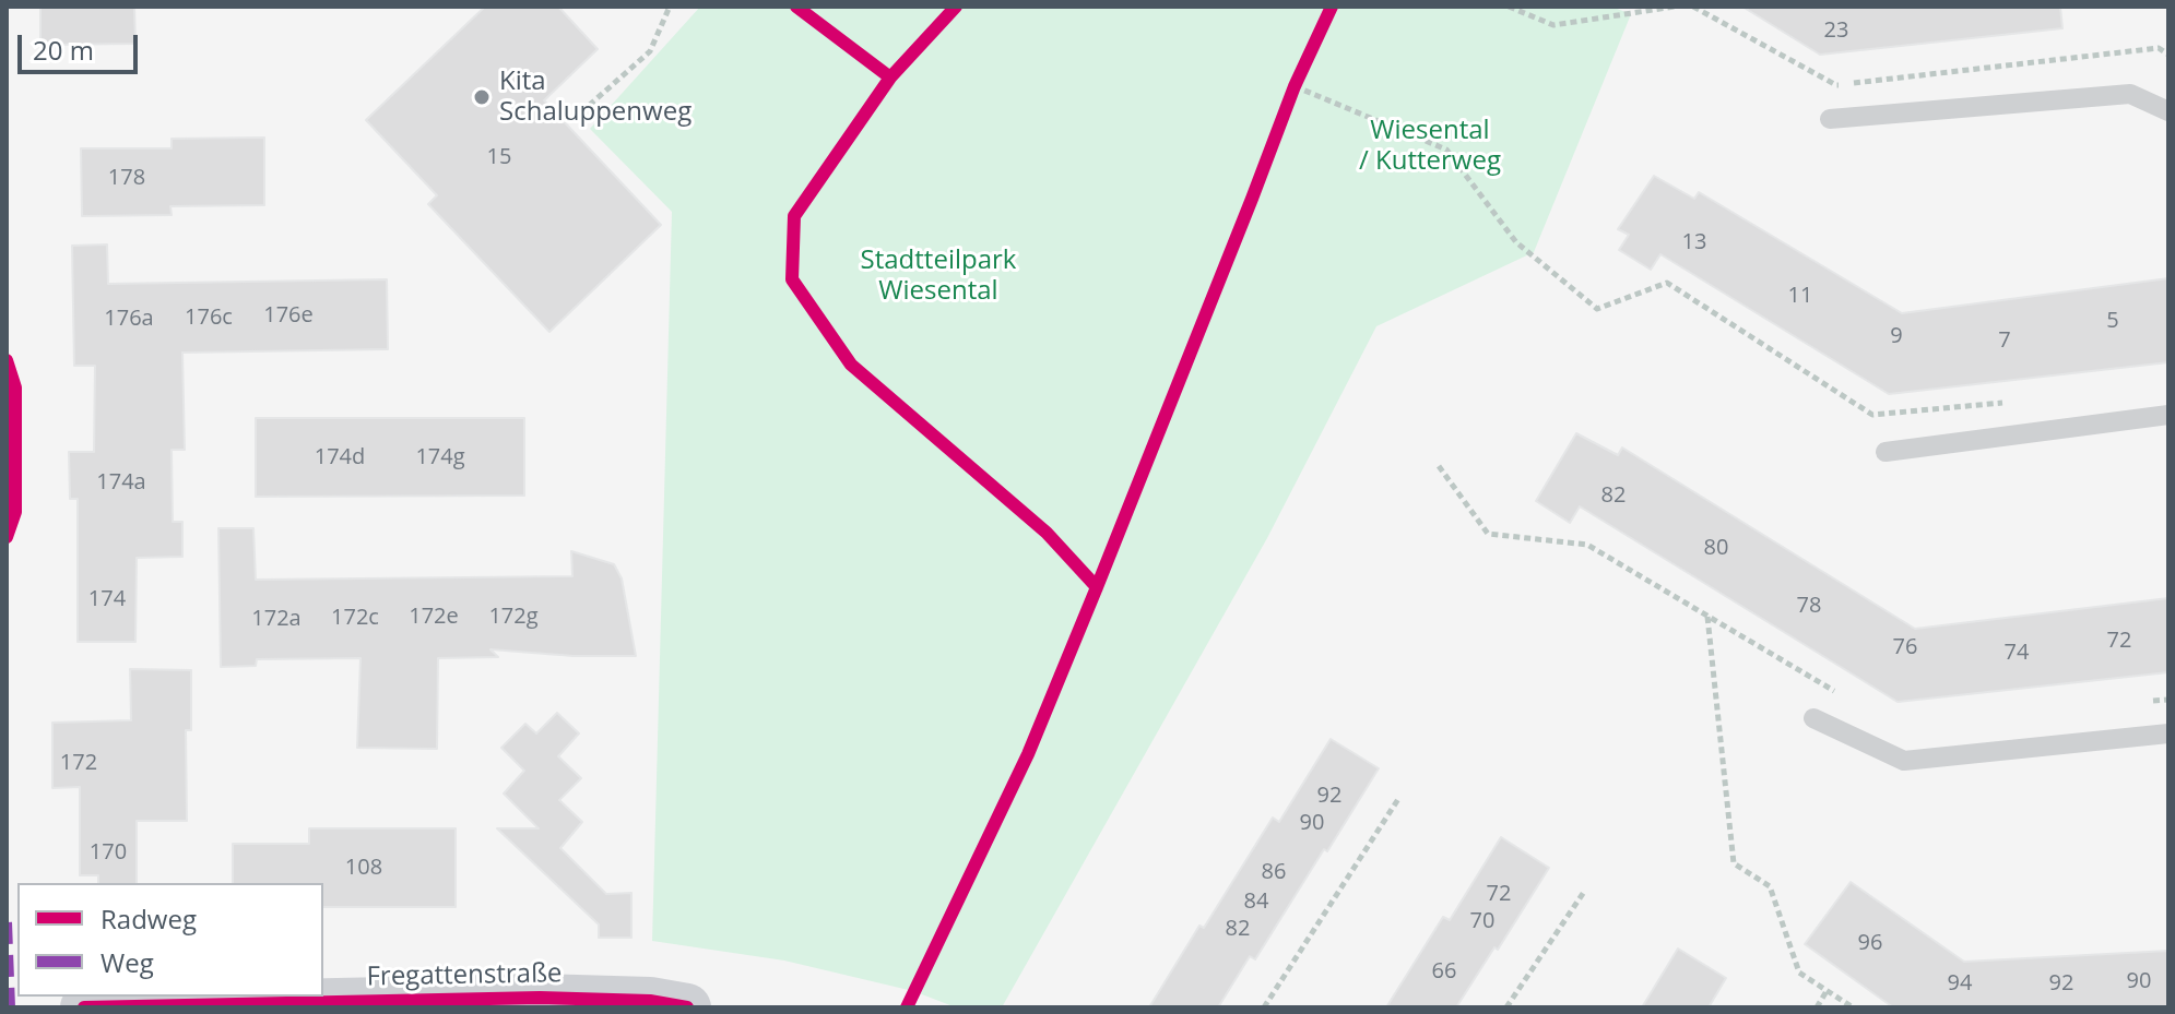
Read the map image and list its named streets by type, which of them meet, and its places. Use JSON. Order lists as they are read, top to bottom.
{
  "streets": {
    "street": ["Fregattenstraße"]
  },
  "parks": ["Wiesental / Kutterweg", "Stadtteilpark Wiesental"],
  "places": ["Kita Schaluppenweg"],
  "house_numbers": [
    "23",
    "15",
    "178",
    "13",
    "11",
    "176e",
    "176c",
    "176a",
    "5",
    "9",
    "7",
    "174d",
    "174g",
    "174a",
    "82",
    "80",
    "174",
    "78",
    "172e",
    "172g",
    "172c",
    "172a",
    "72",
    "76",
    "74",
    "172",
    "92",
    "90",
    "170",
    "108",
    "86",
    "72",
    "84",
    "70",
    "82",
    "96",
    "66",
    "90",
    "94",
    "92"
  ],
  "legend": ["Radweg", "Weg"],
  "scale_bar": "20 m"
}
